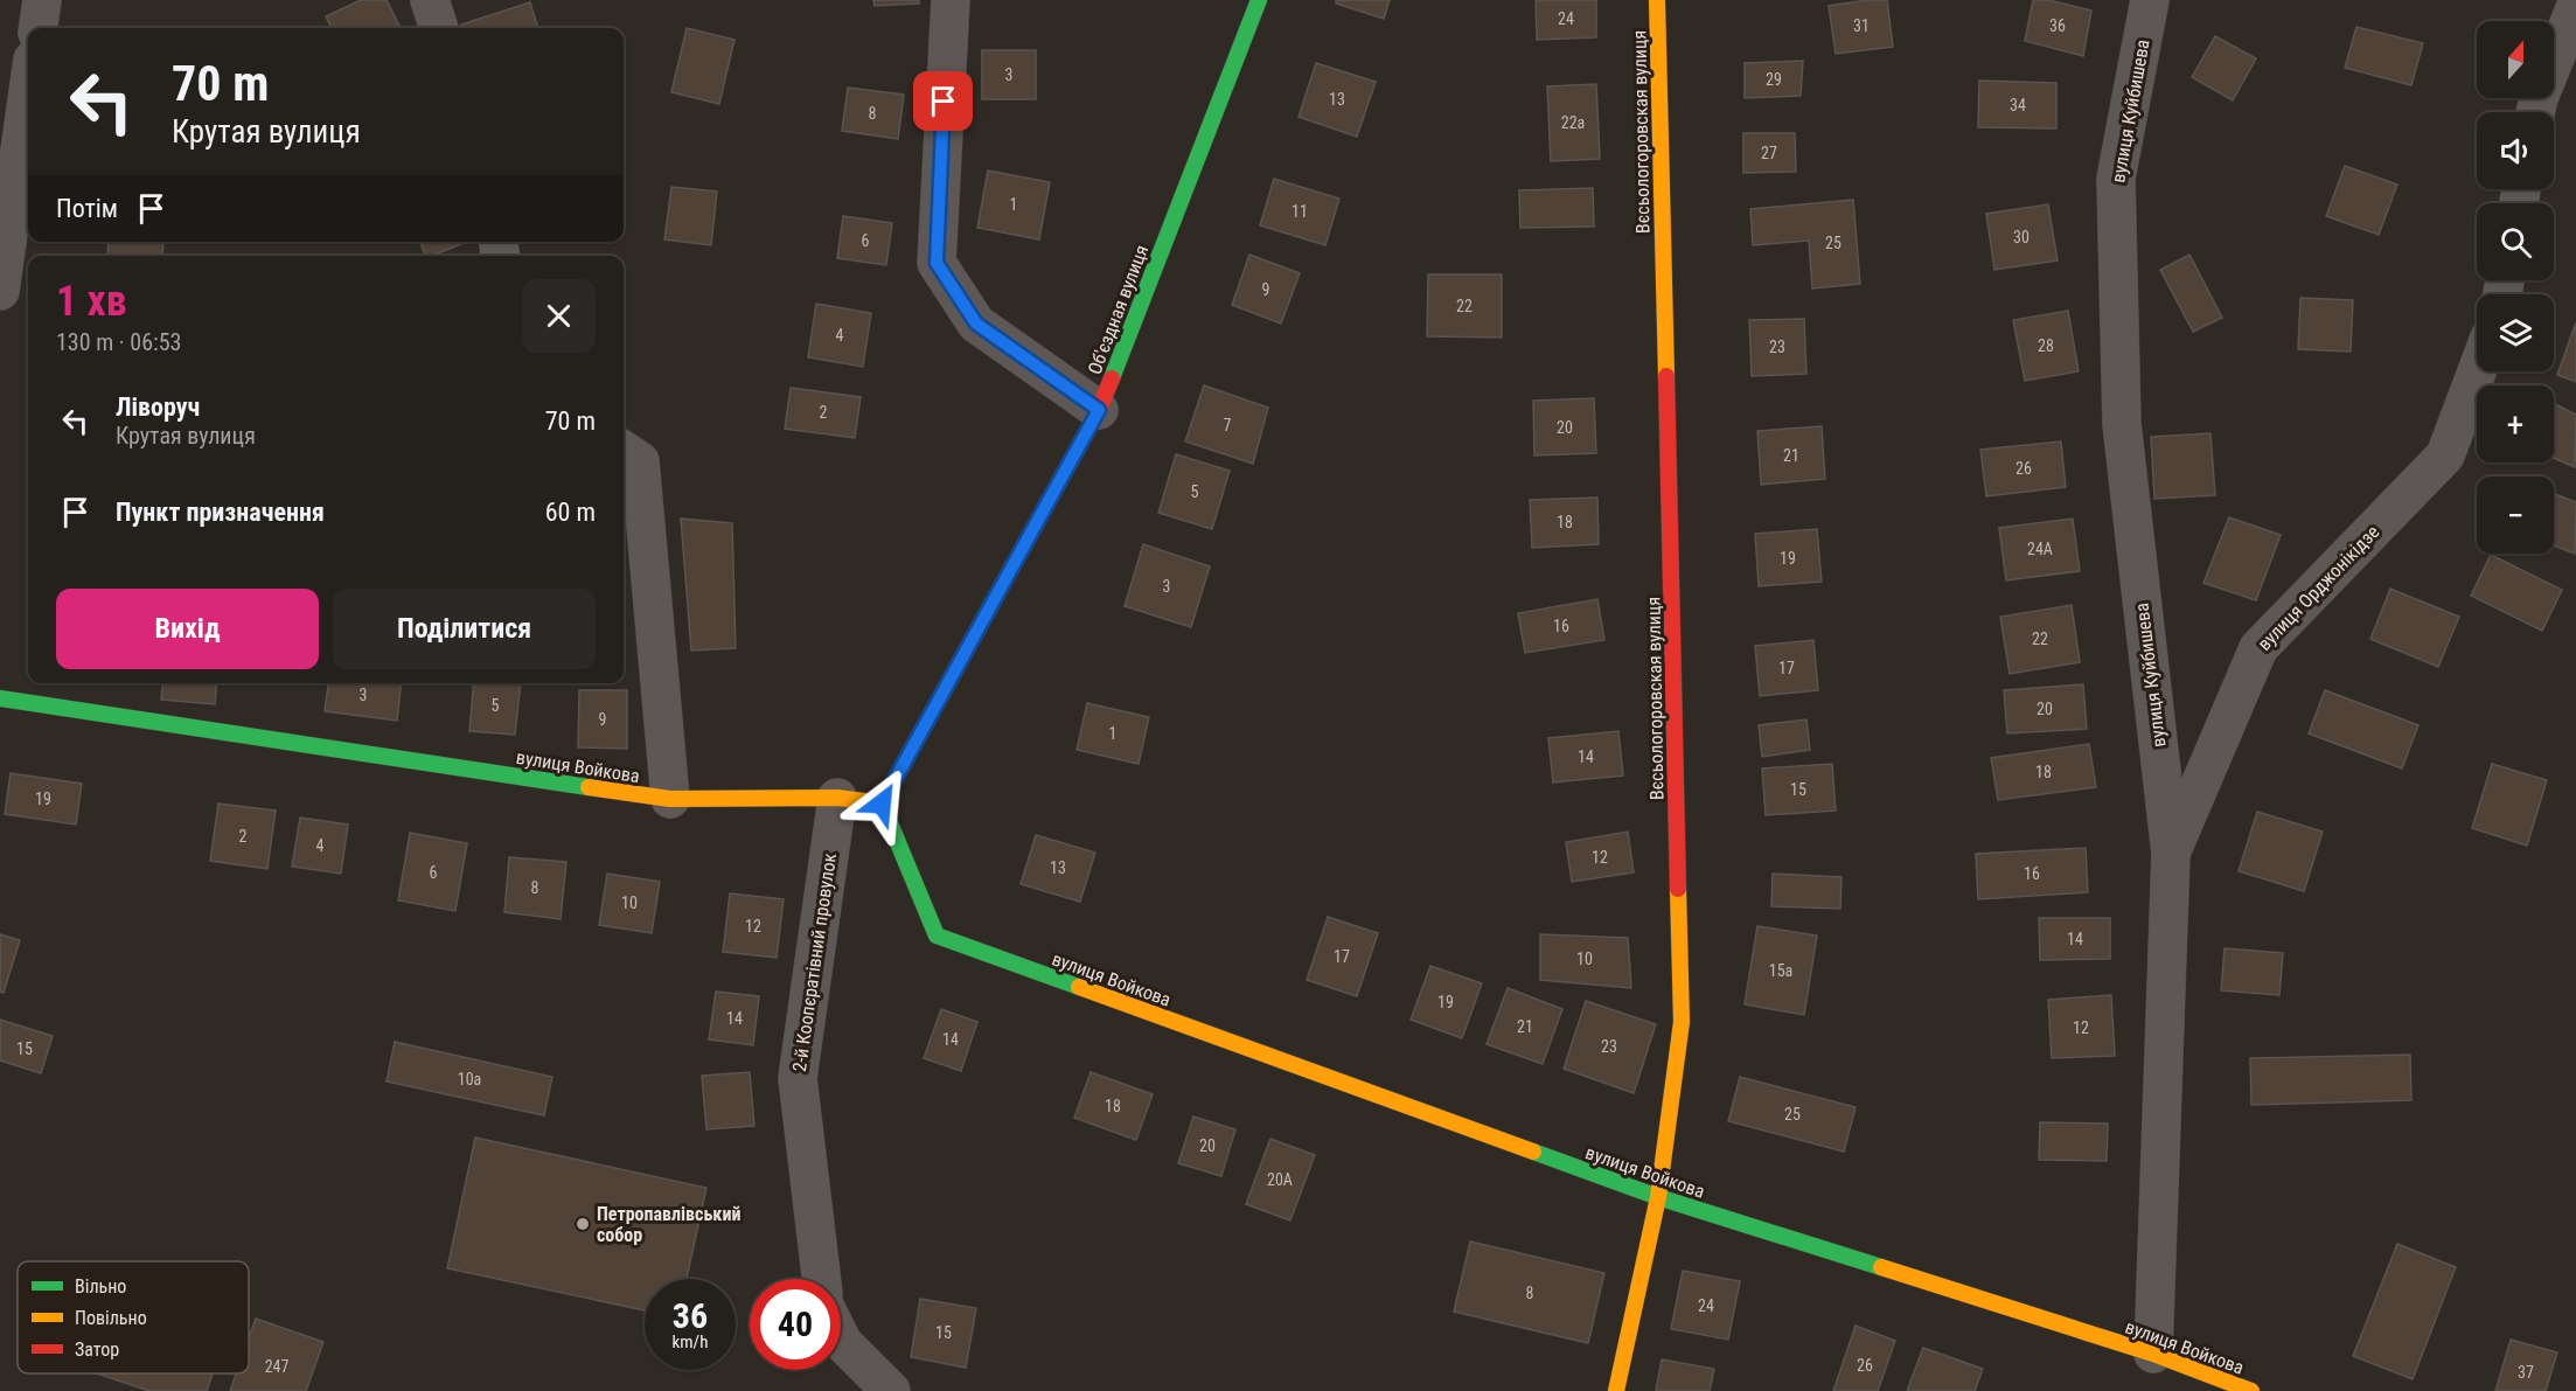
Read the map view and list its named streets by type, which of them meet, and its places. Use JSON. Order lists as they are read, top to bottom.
{
  "streets": {
    "street": [
      "вулиця Куйбишева",
      "Вєсьологоровская вулиця",
      "Об'єздная вулиця",
      "вулиця Орджонікідзе",
      "вулиця Войкова",
      "2-й Коопєратівний провулок"
    ]
  },
  "crossings": [
    ["вулиця Куйбишева", "вулиця Орджонікідзе"],
    ["вулиця Куйбишева", "вулиця Войкова"],
    ["Вєсьологоровская вулиця", "вулиця Войкова"],
    ["Об'єздная вулиця", "вулиця Войкова"],
    ["вулиця Войкова", "2-й Коопєратівний провулок"]
  ],
  "places": ["Петропавлівський собор"],
  "house_numbers": [
    "24",
    "31",
    "36",
    "3",
    "29",
    "13",
    "34",
    "8",
    "22а",
    "27",
    "1",
    "11",
    "30",
    "6",
    "25",
    "9",
    "22",
    "4",
    "28",
    "23",
    "2",
    "7",
    "20",
    "21",
    "26",
    "5",
    "18",
    "24А",
    "19",
    "3",
    "16",
    "22",
    "17",
    "3",
    "5",
    "20",
    "9",
    "1",
    "14",
    "18",
    "15",
    "19",
    "2",
    "4",
    "12",
    "13",
    "6",
    "16",
    "8",
    "10",
    "12",
    "14",
    "17",
    "10",
    "15а",
    "19",
    "14",
    "21",
    "12",
    "14",
    "23",
    "15",
    "10а",
    "18",
    "25",
    "20",
    "20А",
    "8",
    "24",
    "15",
    "26",
    "247",
    "37"
  ],
  "legend": ["Вільно", "Повільно", "Затор"],
  "north": "top",
  "page": {
    "map_buttons": ["+", "−"],
    "turn": ["70 m", "Крутая вулиця"],
    "then": "Потім",
    "heading": ["1 хв", "130 m · 06:53"],
    "list": [
      {
        "name": "Ліворуч",
        "note": "Крутая вулиця",
        "value": "70 m"
      },
      {
        "name": "Пункт призначення",
        "value": "60 m"
      }
    ],
    "buttons": ["Вихід", "Поділитися"],
    "speed": "36 km/h",
    "limit": "40"
  }
}
